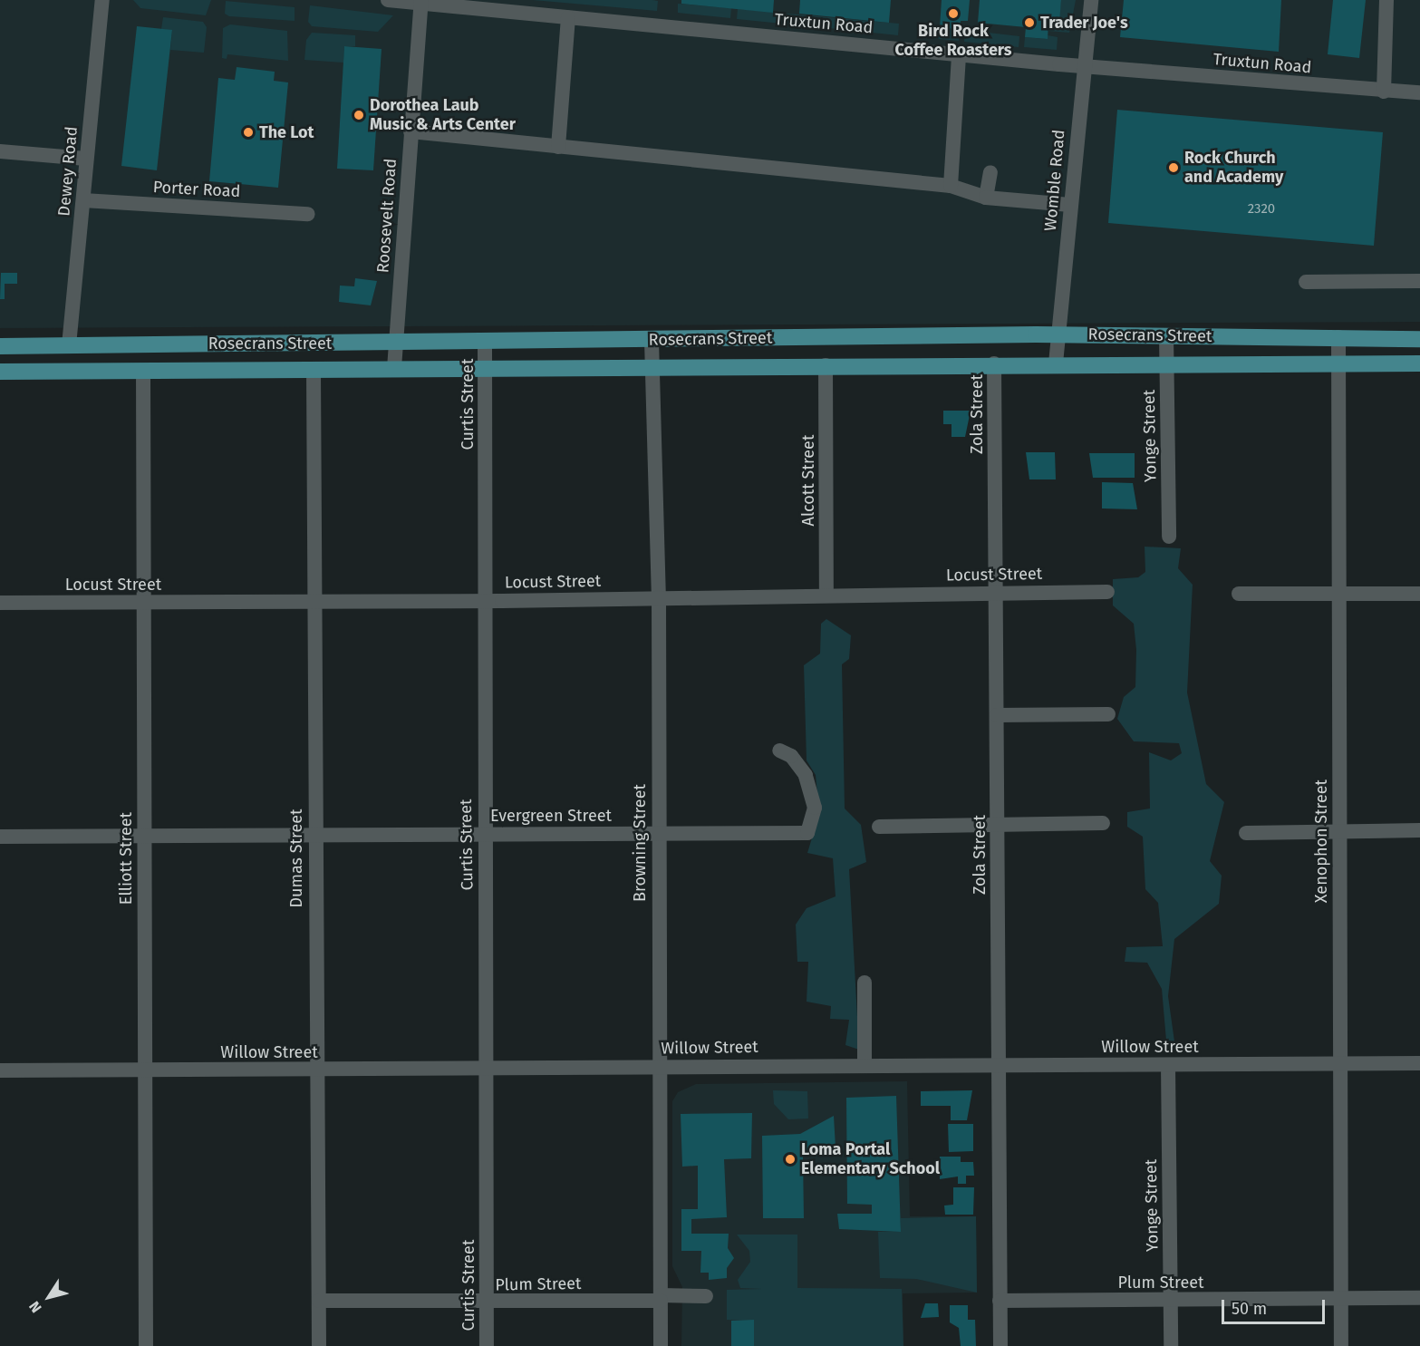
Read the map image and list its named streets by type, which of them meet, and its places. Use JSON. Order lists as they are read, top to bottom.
{
  "streets": {
    "main road": ["Rosecrans Street"],
    "street": [
      "Truxtun Road",
      "Dewey Road",
      "Womble Road",
      "Porter Road",
      "Roosevelt Road",
      "Curtis Street",
      "Zola Street",
      "Yonge Street",
      "Alcott Street",
      "Locust Street",
      "Evergreen Street",
      "Xenophon Street",
      "Browning Street",
      "Elliott Street",
      "Dumas Street",
      "Willow Street",
      "Plum Street"
    ]
  },
  "crossings": [
    ["Truxtun Road", "Womble Road"],
    ["Truxtun Road", "Roosevelt Road"],
    ["Dewey Road", "Porter Road"],
    ["Dewey Road", "Rosecrans Street"],
    ["Womble Road", "Rosecrans Street"],
    ["Roosevelt Road", "Rosecrans Street"],
    ["Rosecrans Street", "Curtis Street"],
    ["Rosecrans Street", "Zola Street"],
    ["Rosecrans Street", "Yonge Street"],
    ["Rosecrans Street", "Alcott Street"],
    ["Rosecrans Street", "Xenophon Street"],
    ["Rosecrans Street", "Browning Street"],
    ["Rosecrans Street", "Elliott Street"],
    ["Rosecrans Street", "Dumas Street"],
    ["Curtis Street", "Locust Street"],
    ["Curtis Street", "Evergreen Street"],
    ["Curtis Street", "Willow Street"],
    ["Curtis Street", "Plum Street"],
    ["Zola Street", "Locust Street"],
    ["Zola Street", "Willow Street"],
    ["Zola Street", "Plum Street"],
    ["Yonge Street", "Willow Street"],
    ["Yonge Street", "Plum Street"],
    ["Alcott Street", "Locust Street"],
    ["Locust Street", "Browning Street"],
    ["Locust Street", "Elliott Street"],
    ["Locust Street", "Dumas Street"],
    ["Evergreen Street", "Browning Street"],
    ["Evergreen Street", "Elliott Street"],
    ["Evergreen Street", "Dumas Street"],
    ["Xenophon Street", "Willow Street"],
    ["Xenophon Street", "Plum Street"],
    ["Browning Street", "Willow Street"],
    ["Browning Street", "Plum Street"],
    ["Elliott Street", "Willow Street"],
    ["Dumas Street", "Willow Street"],
    ["Dumas Street", "Plum Street"]
  ],
  "places": [
    "Bird Rock Coffee Roasters",
    "Trader Joe's",
    "Dorothea Laub Music & Arts Center",
    "The Lot",
    "Rock Church and Academy",
    "Loma Portal Elementary School"
  ],
  "house_numbers": ["2320"],
  "scale_bar": "50 m",
  "north": "bottom left"
}
